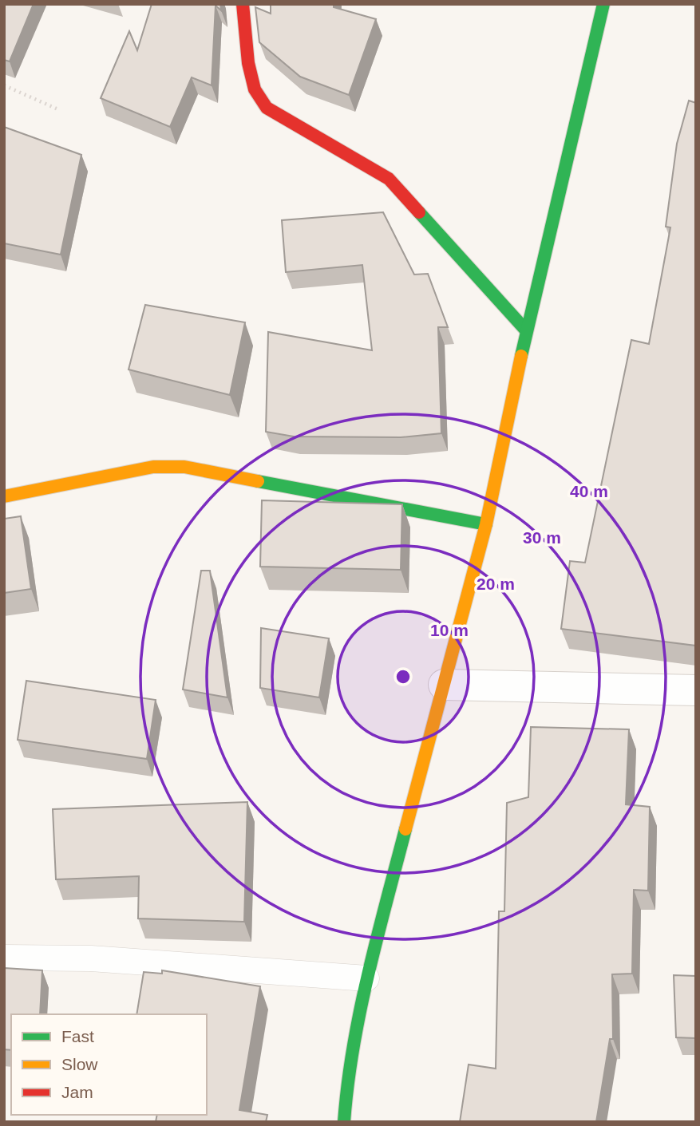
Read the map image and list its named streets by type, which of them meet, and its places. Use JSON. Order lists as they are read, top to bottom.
{
  "legend": ["Fast", "Slow", "Jam"],
  "rings": [
    "40 m",
    "30 m",
    "20 m",
    "10 m"
  ]
}
